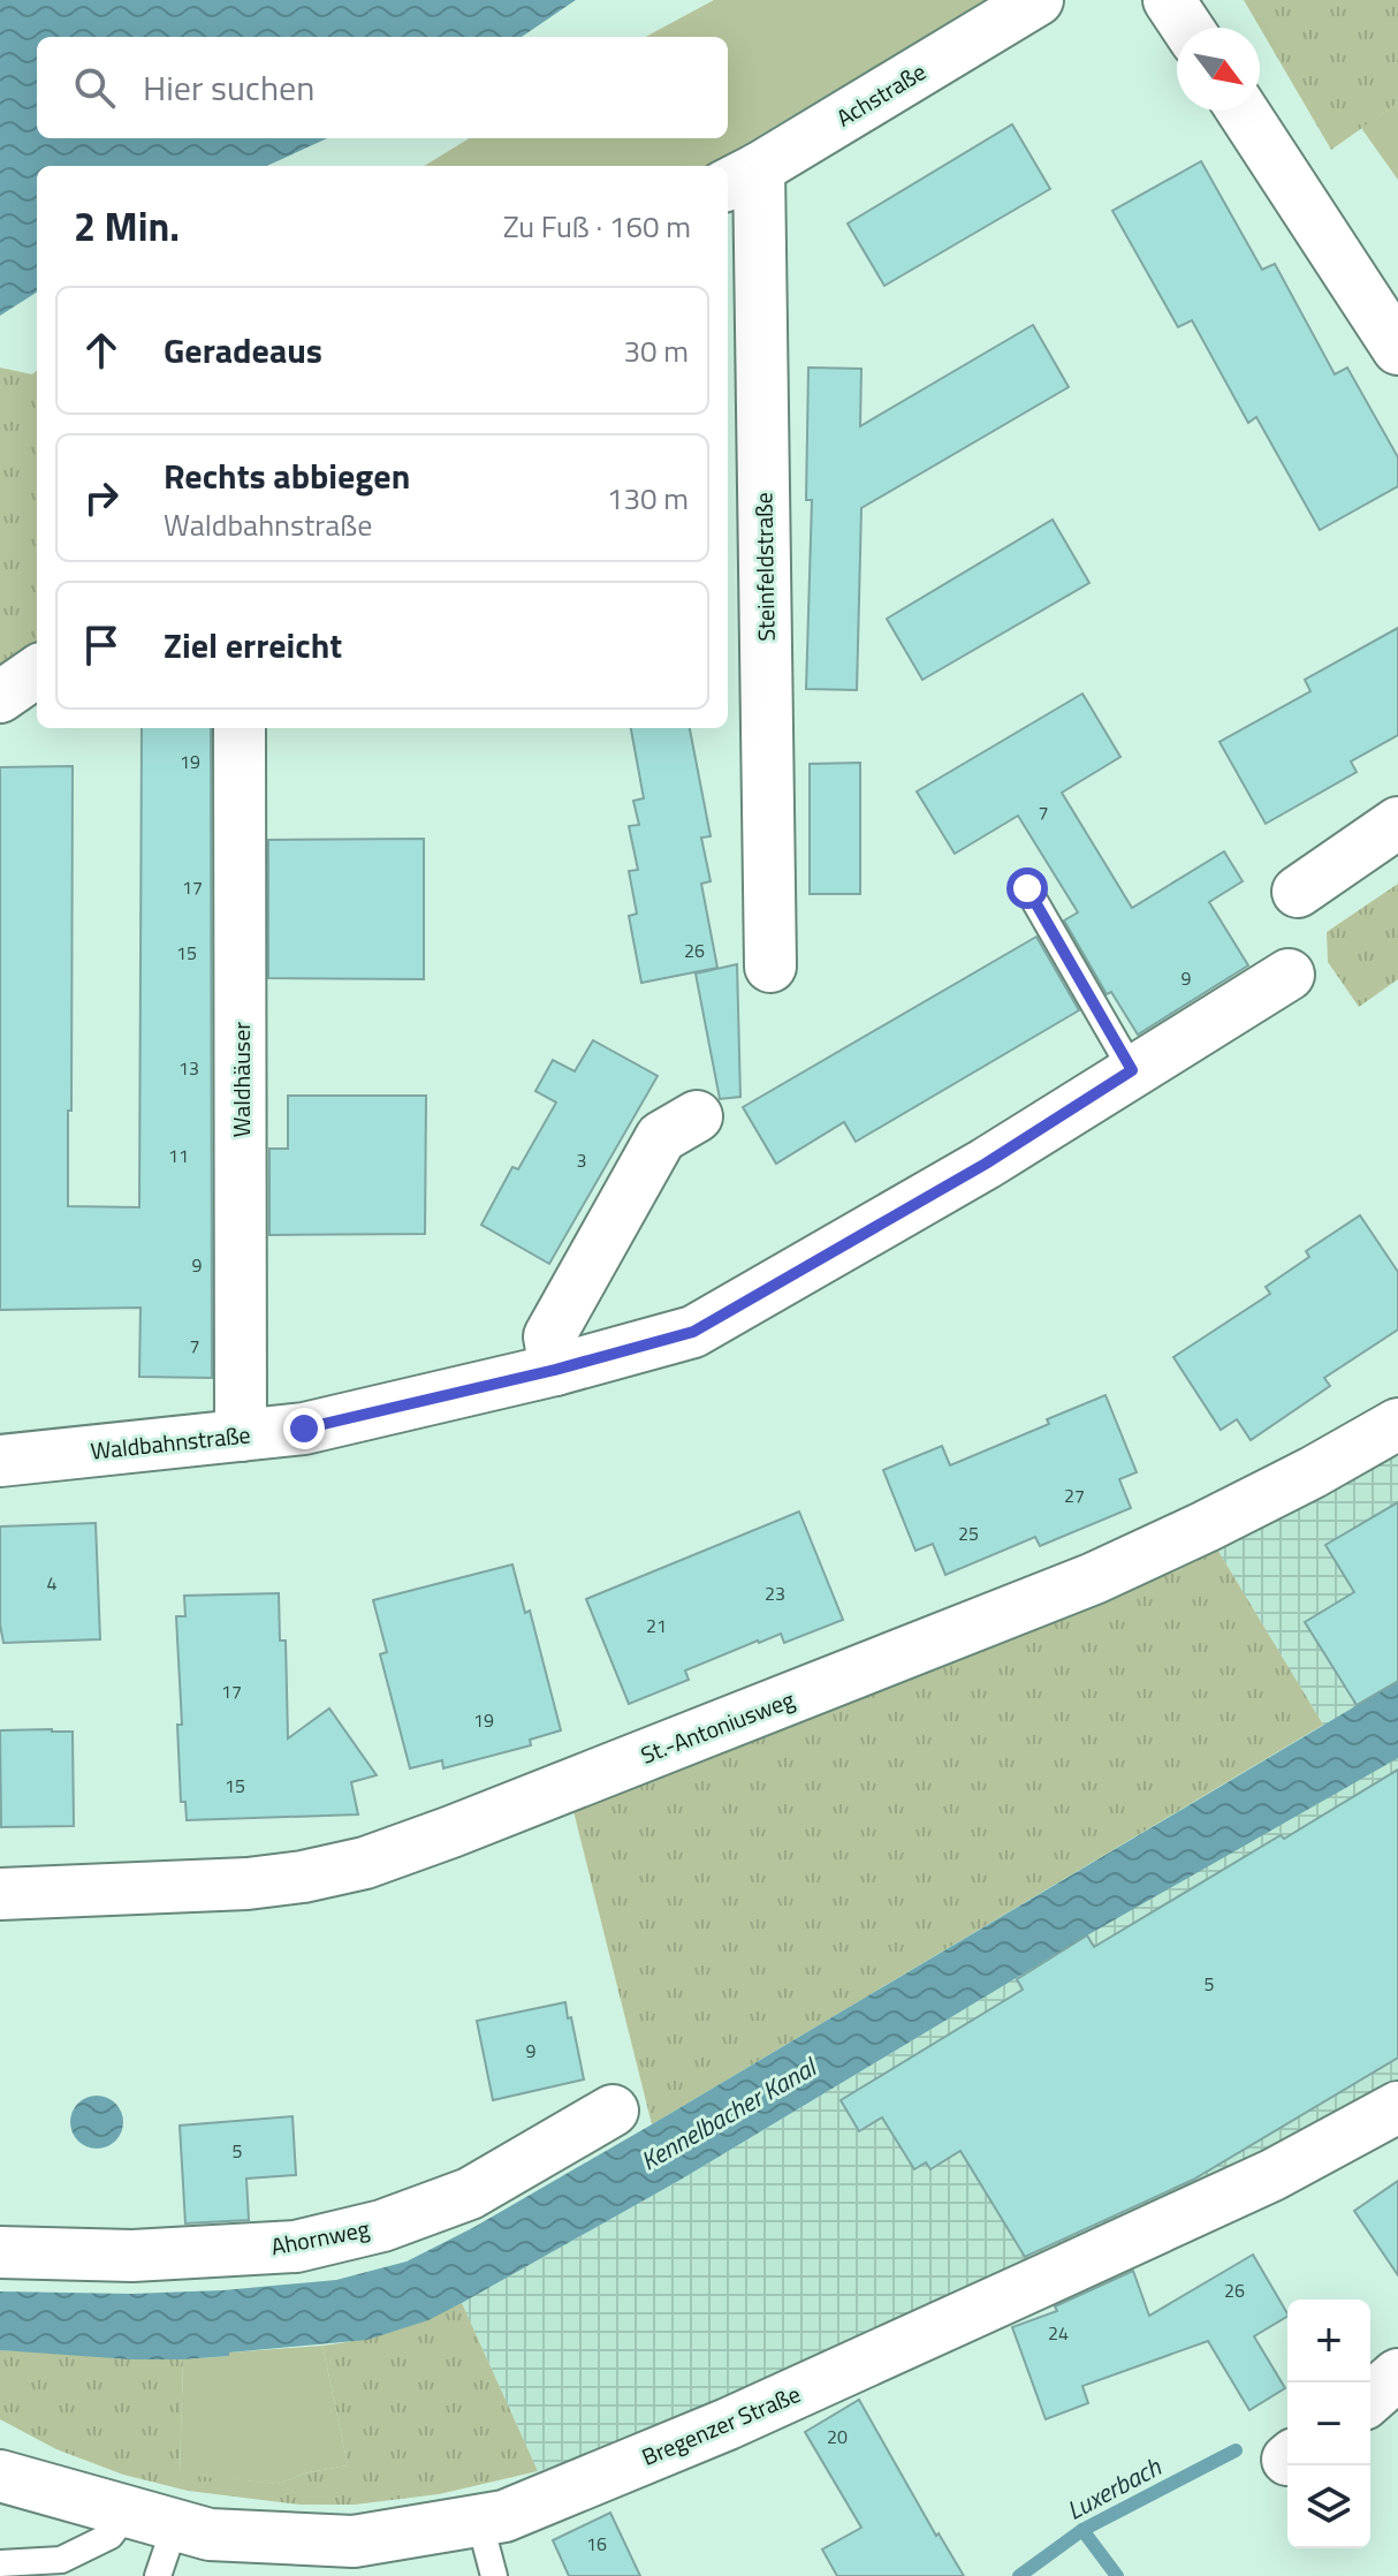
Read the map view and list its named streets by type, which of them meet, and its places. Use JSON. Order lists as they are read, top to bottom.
{
  "streets": {
    "street": [
      "Achstraße",
      "Steinfeldstraße",
      "Waldhäuser",
      "Waldbahnstraße",
      "St.-Antoniusweg",
      "Ahornweg",
      "Bregenzer Straße"
    ]
  },
  "crossings": [
    ["Achstraße", "Steinfeldstraße"],
    ["Waldhäuser", "Waldbahnstraße"]
  ],
  "water": ["Kennelbacher Kanal", "Luxerbach"],
  "house_numbers": [
    "19",
    "7",
    "17",
    "26",
    "15",
    "9",
    "13",
    "11",
    "3",
    "9",
    "7",
    "27",
    "25",
    "4",
    "23",
    "21",
    "17",
    "19",
    "15",
    "5",
    "9",
    "5",
    "26",
    "24",
    "20",
    "16"
  ],
  "north": "bottom right",
  "page": {
    "search": "Hier suchen",
    "heading": ["2 Min.", "Zu Fuß · 160 m"],
    "list": [
      ["Geradeaus", "30 m"],
      ["Rechts abbiegen", "Waldbahnstraße", "130 m"],
      "Ziel erreicht"
    ],
    "map_buttons": ["+", "−"]
  }
}
